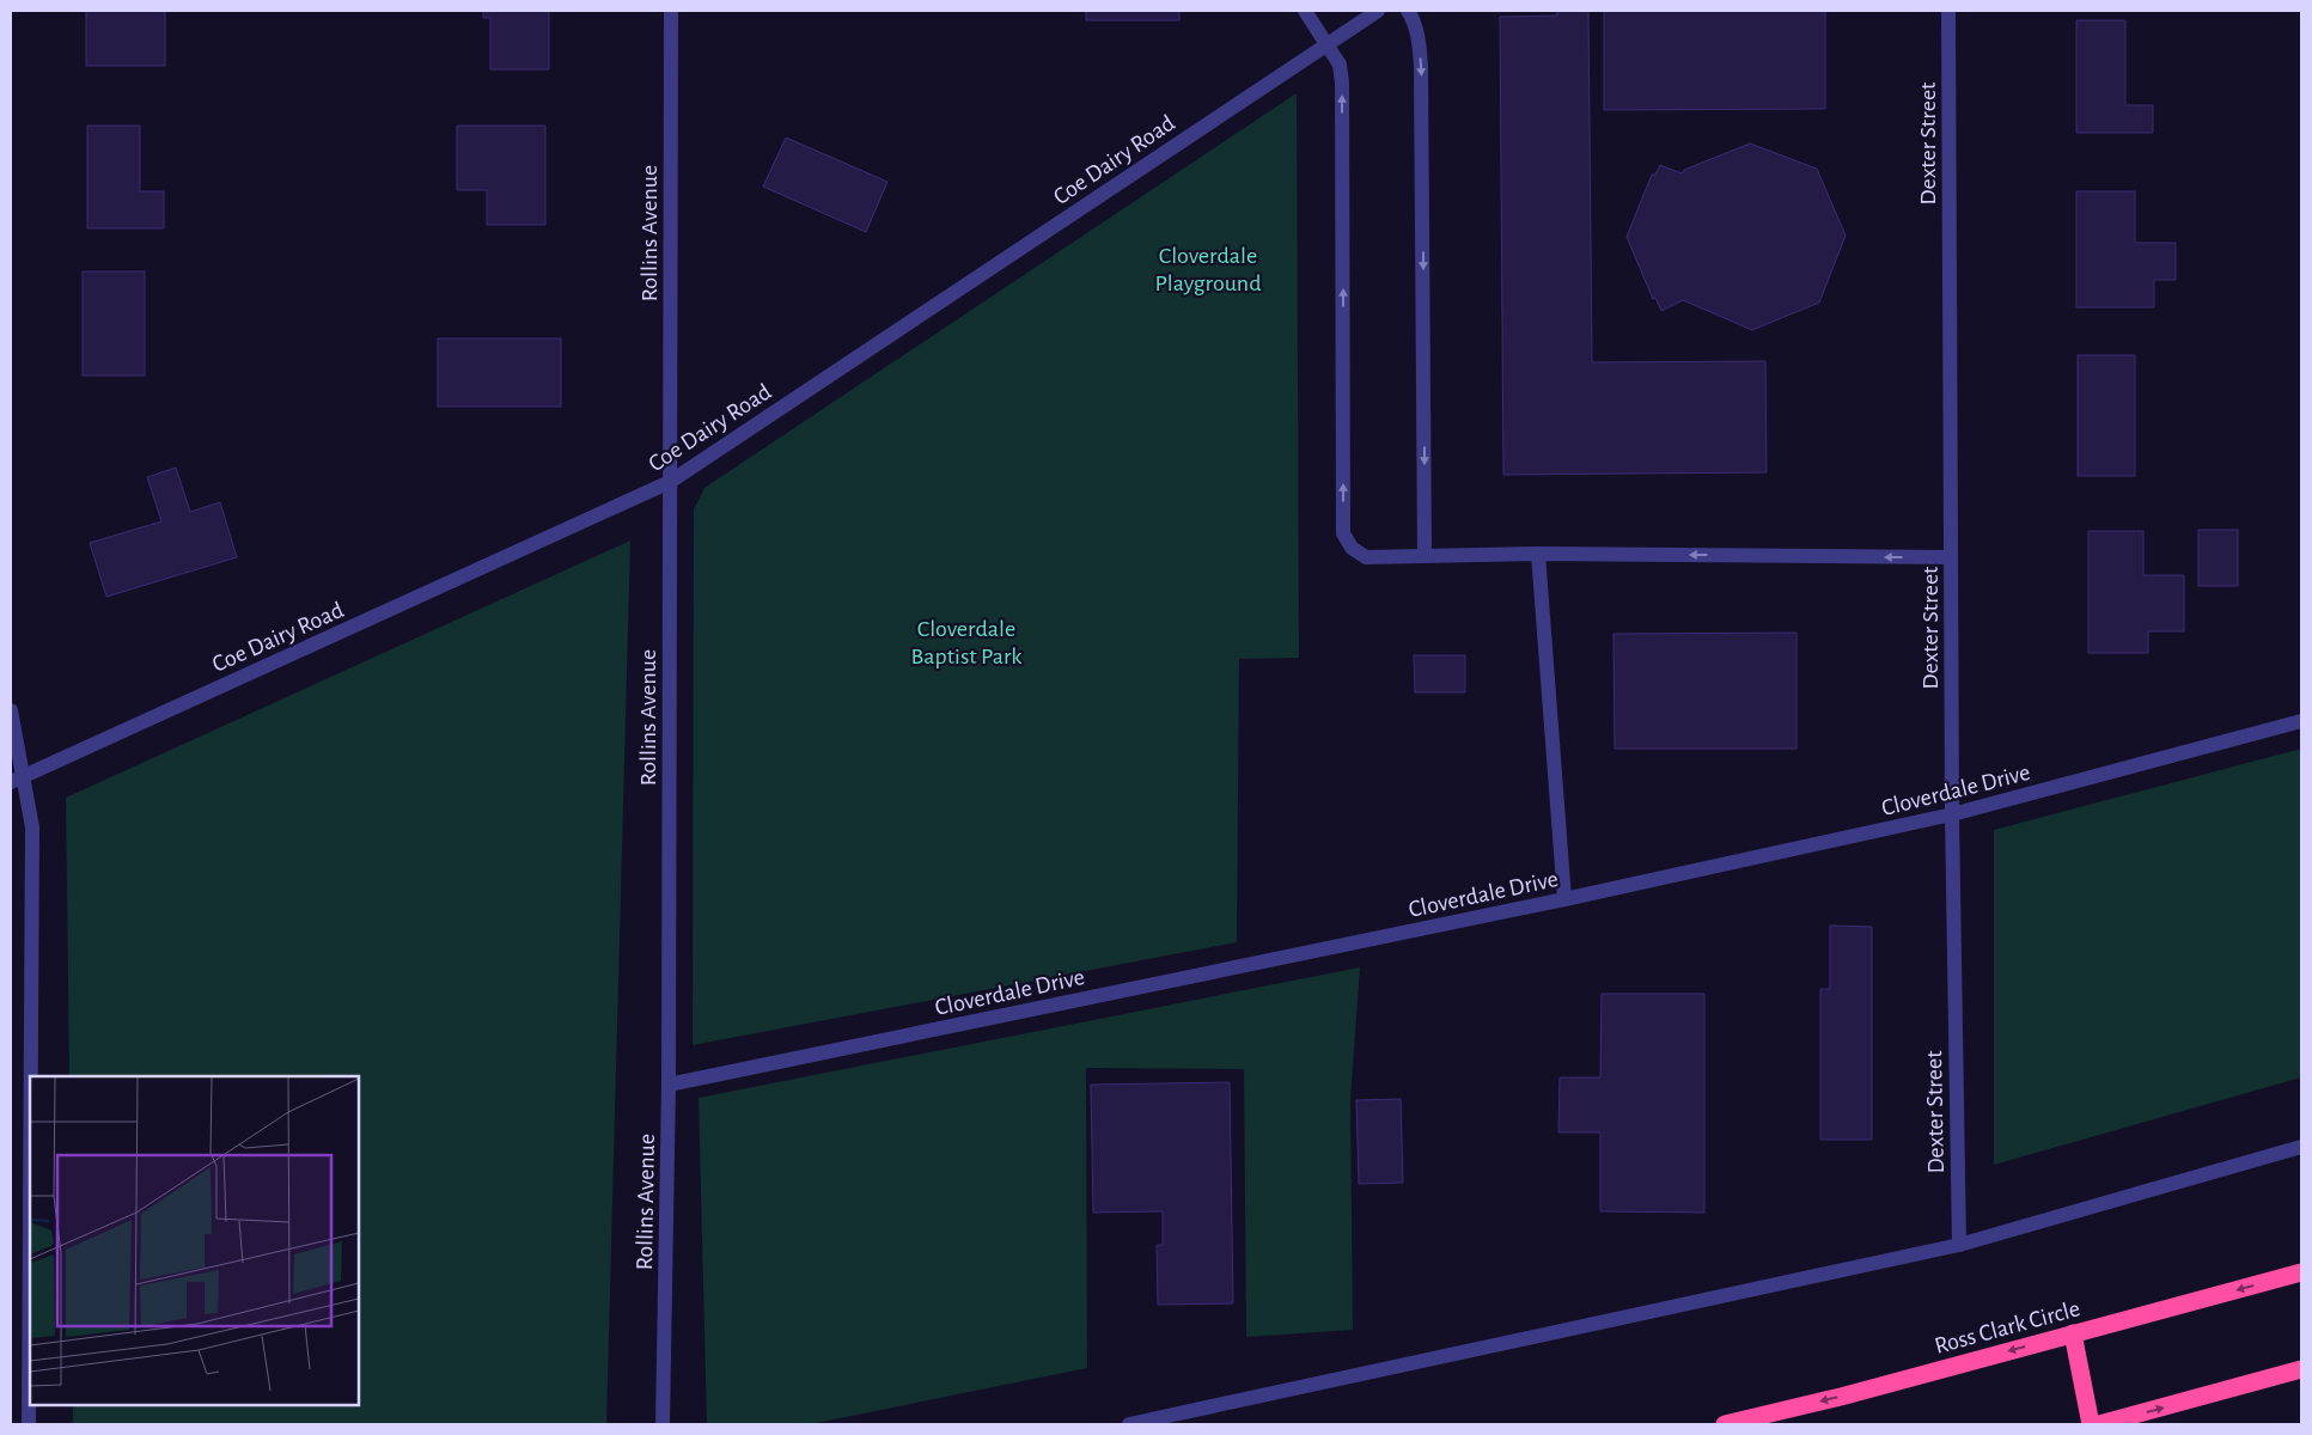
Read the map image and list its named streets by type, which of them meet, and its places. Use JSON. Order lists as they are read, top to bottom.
{
  "streets": {
    "highway": ["Ross Clark Circle"],
    "street": [
      "Dexter Street",
      "Coe Dairy Road",
      "Rollins Avenue",
      "Cloverdale Drive"
    ]
  },
  "crossings": [
    ["Dexter Street", "Cloverdale Drive"],
    ["Coe Dairy Road", "Rollins Avenue"],
    ["Rollins Avenue", "Cloverdale Drive"]
  ],
  "parks": ["Cloverdale Playground", "Cloverdale Baptist Park"]
}
